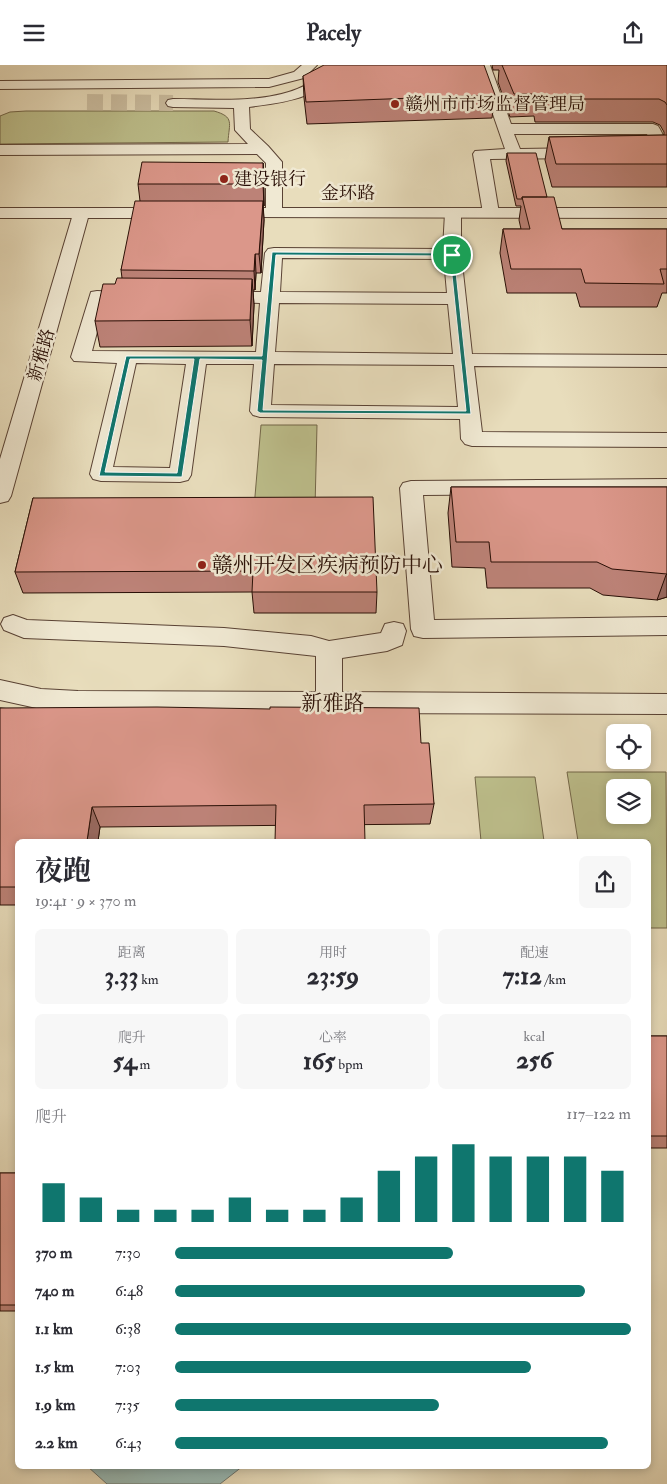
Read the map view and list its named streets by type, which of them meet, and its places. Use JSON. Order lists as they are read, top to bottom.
{
  "streets": {
    "street": ["金环路", "新雅路"]
  },
  "places": ["赣州市市场监督管理局", "建设银行", "赣州开发区疾病预防中心"],
  "page": {
    "header": "Pacely",
    "heading": ["夜跑", "19:41 · 9 × 370 m"],
    "stats": [
      ["距离", "3.33 km"],
      ["用时", "23:59"],
      ["配速", "7:12 /km"],
      ["爬升", "54 m"],
      ["心率", "165 bpm"],
      ["kcal", "256"]
    ],
    "chart": ["爬升", "117–122 m"],
    "list": [
      {
        "name": "370 m",
        "note": "7:30"
      },
      {
        "name": "740 m",
        "note": "6:48"
      },
      {
        "name": "1.1 km",
        "note": "6:38"
      },
      {
        "name": "1.5 km",
        "note": "7:03"
      },
      {
        "name": "1.9 km",
        "note": "7:35"
      },
      {
        "name": "2.2 km",
        "note": "6:43"
      }
    ]
  }
}
